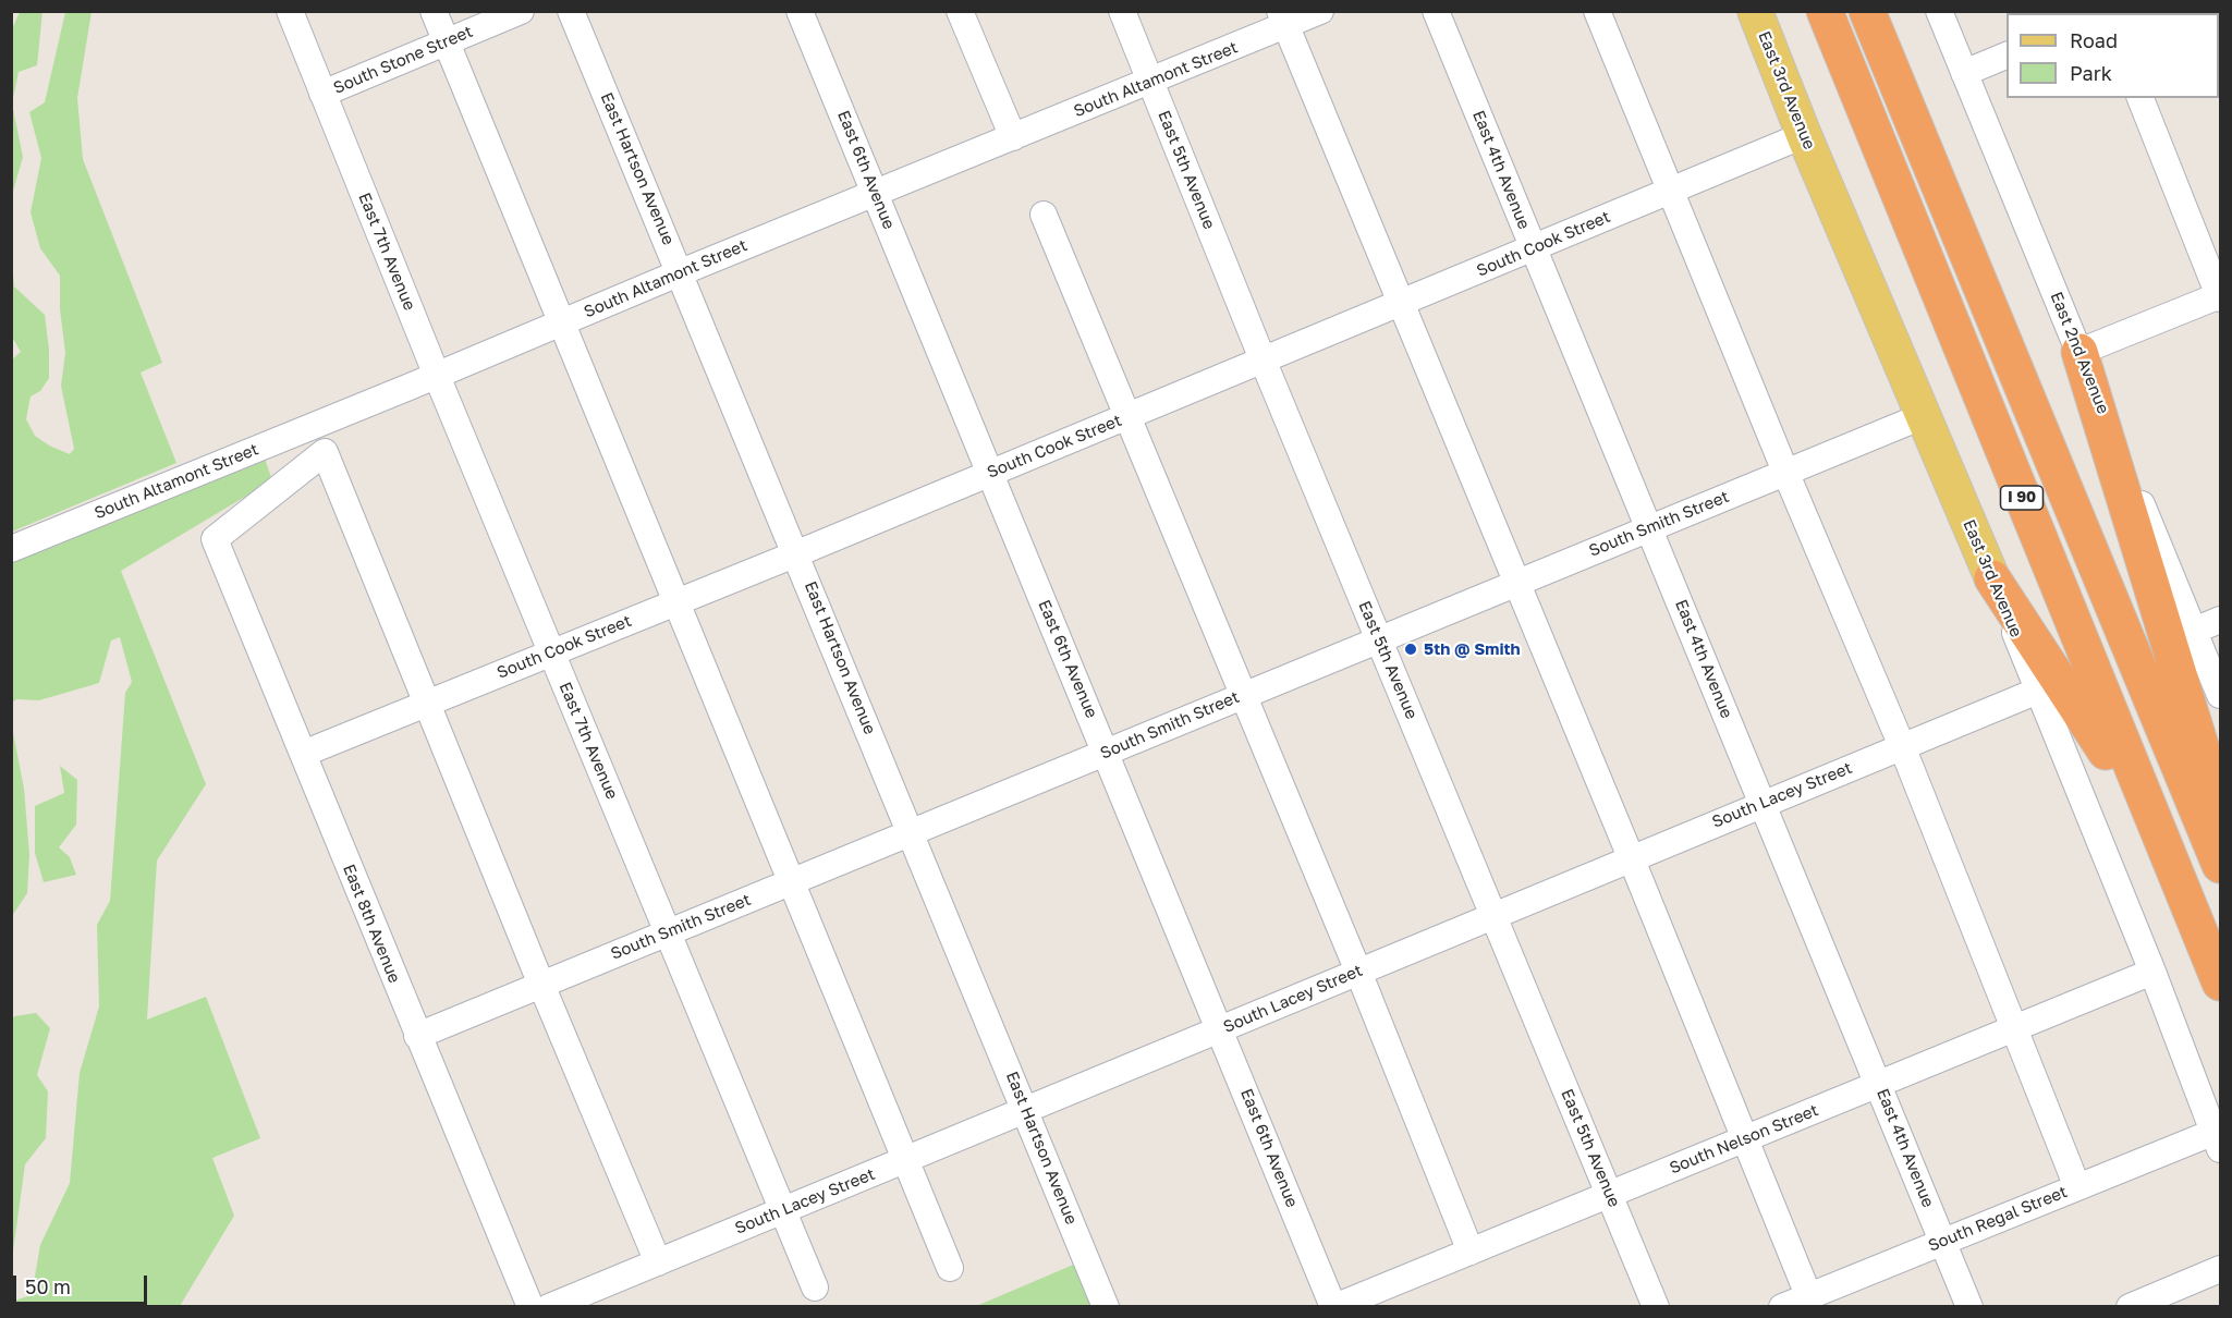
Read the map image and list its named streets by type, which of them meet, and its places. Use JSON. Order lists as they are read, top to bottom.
{
  "streets": {
    "highway": ["I 90"],
    "main road": ["East 3rd Avenue"],
    "street": [
      "South Stone Street",
      "South Altamont Street",
      "East Hartson Avenue",
      "East 6th Avenue",
      "East 5th Avenue",
      "East 4th Avenue",
      "South Cook Street",
      "East 7th Avenue",
      "East 2nd Avenue",
      "South Smith Street",
      "South Lacey Street",
      "East 8th Avenue",
      "South Nelson Street",
      "South Regal Street"
    ]
  },
  "crossings": [
    ["South Stone Street", "East 7th Avenue"],
    ["South Altamont Street", "East Hartson Avenue"],
    ["South Altamont Street", "East 6th Avenue"],
    ["South Altamont Street", "East 5th Avenue"],
    ["South Altamont Street", "East 7th Avenue"],
    ["East 3rd Avenue", "South Cook Street"],
    ["East 3rd Avenue", "South Smith Street"],
    ["East 3rd Avenue", "South Lacey Street"],
    ["East 3rd Avenue", "South Nelson Street"],
    ["East 3rd Avenue", "South Regal Street"],
    ["East Hartson Avenue", "South Cook Street"],
    ["East Hartson Avenue", "South Smith Street"],
    ["East Hartson Avenue", "South Lacey Street"],
    ["East 6th Avenue", "South Cook Street"],
    ["East 6th Avenue", "South Smith Street"],
    ["East 6th Avenue", "South Lacey Street"],
    ["East 6th Avenue", "South Nelson Street"],
    ["East 5th Avenue", "South Cook Street"],
    ["East 5th Avenue", "South Smith Street"],
    ["East 5th Avenue", "South Lacey Street"],
    ["East 5th Avenue", "South Nelson Street"],
    ["East 4th Avenue", "South Cook Street"],
    ["East 4th Avenue", "South Smith Street"],
    ["East 4th Avenue", "South Lacey Street"],
    ["East 4th Avenue", "South Nelson Street"],
    ["East 4th Avenue", "South Regal Street"],
    ["South Cook Street", "East 7th Avenue"],
    ["South Cook Street", "East 8th Avenue"],
    ["East 7th Avenue", "South Smith Street"],
    ["East 7th Avenue", "South Lacey Street"],
    ["South Smith Street", "East 8th Avenue"]
  ],
  "places": ["5th @ Smith"],
  "legend": ["Road", "Park"],
  "scale_bar": "50 m"
}
